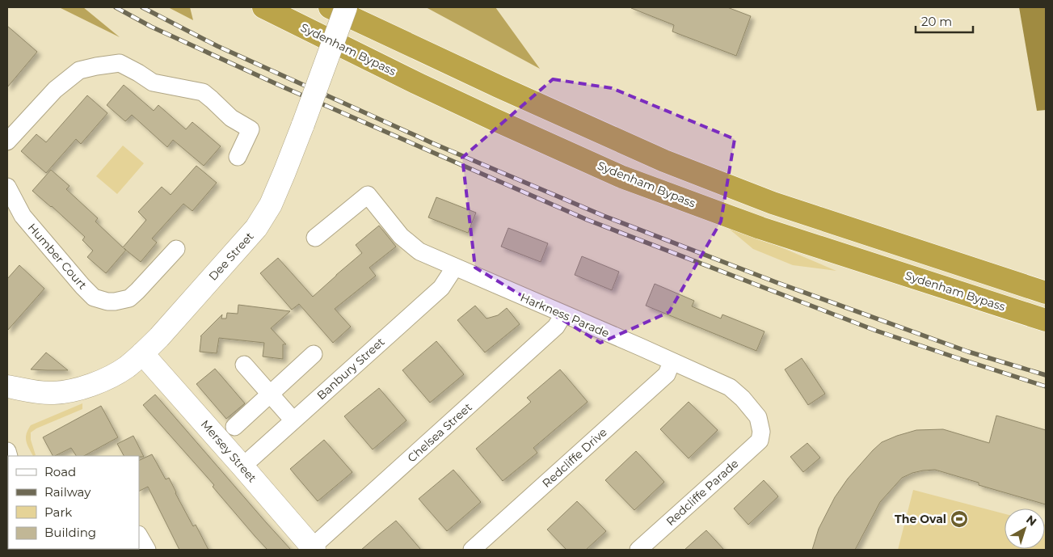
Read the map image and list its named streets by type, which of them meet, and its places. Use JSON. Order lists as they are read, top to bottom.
{
  "streets": {
    "highway": ["Sydenham Bypass"],
    "street": [
      "Humber Court",
      "Dee Street",
      "Harkness Parade",
      "Banbury Street",
      "Chelsea Street",
      "Mersey Street",
      "Redcliffe Drive",
      "Redcliffe Parade"
    ]
  },
  "crossings": [
    ["Dee Street", "Mersey Street"],
    ["Harkness Parade", "Banbury Street"],
    ["Harkness Parade", "Chelsea Street"],
    ["Harkness Parade", "Redcliffe Drive"],
    ["Harkness Parade", "Redcliffe Parade"],
    ["Banbury Street", "Mersey Street"],
    ["Chelsea Street", "Mersey Street"]
  ],
  "places": {
    "sports": ["The Oval"]
  },
  "legend": [
    "Road",
    "Railway",
    "Park",
    "Building"
  ],
  "scale_bar": "20 m",
  "north": "top right"
}
